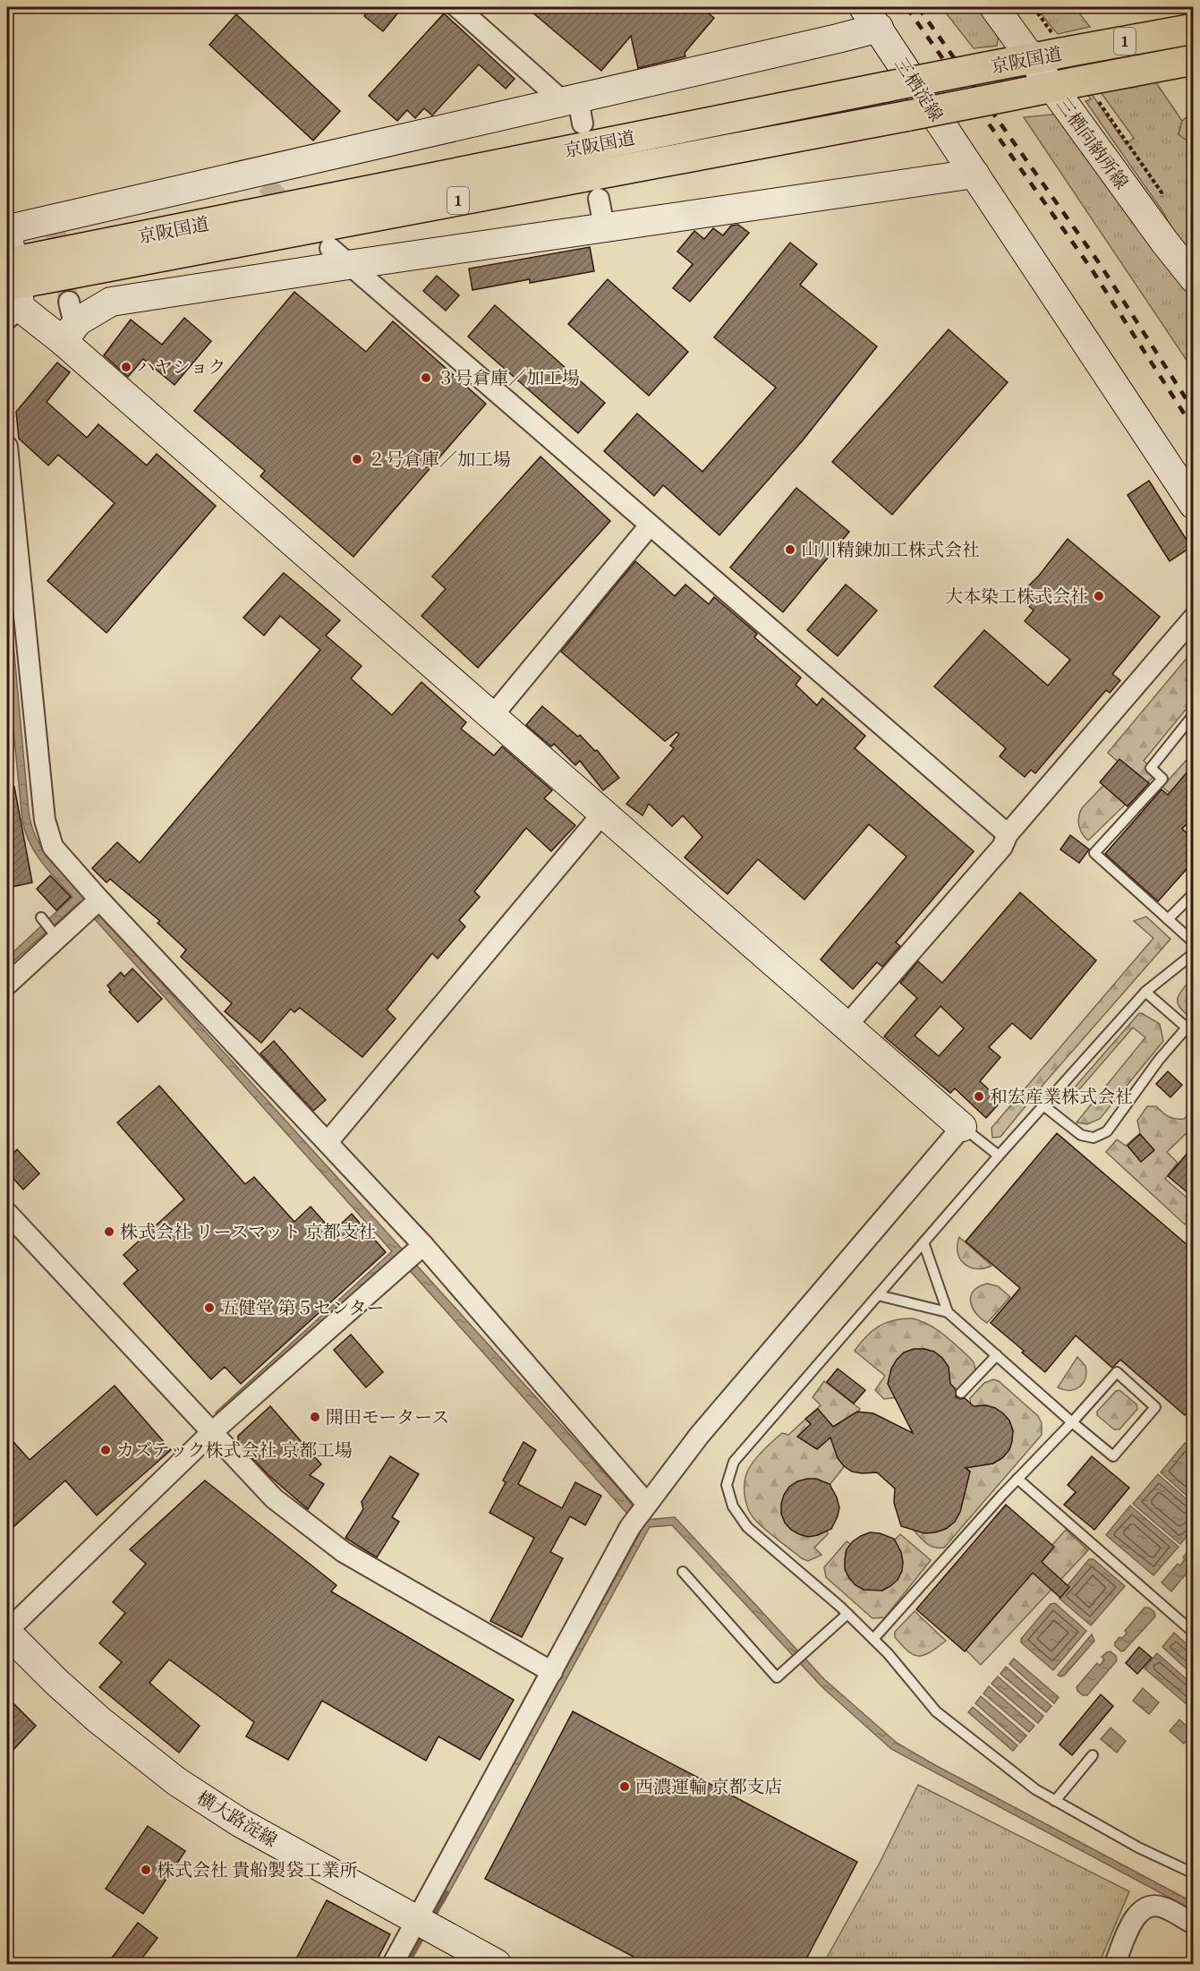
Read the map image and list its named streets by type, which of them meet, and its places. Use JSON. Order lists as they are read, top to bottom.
{
  "streets": {
    "highway": ["1", "京阪国道"],
    "street": ["三栖淀線", "三栖向納所線", "横大路淀線"]
  },
  "crossings": [
    ["京阪国道", "三栖向納所線"]
  ],
  "places": [
    "ハヤショク",
    "３号倉庫／加工場",
    "２号倉庫／加工場",
    "山川精錬加工株式会社",
    "大本染工株式会社",
    "和宏産業株式会社",
    "株式会社 リースマット 京都支社",
    "五健堂 第５センター",
    "開田モータース",
    "カズテック株式会社 京都工場",
    "西濃運輸 京都支店",
    "株式会社 貴船製袋工業所"
  ]
}
